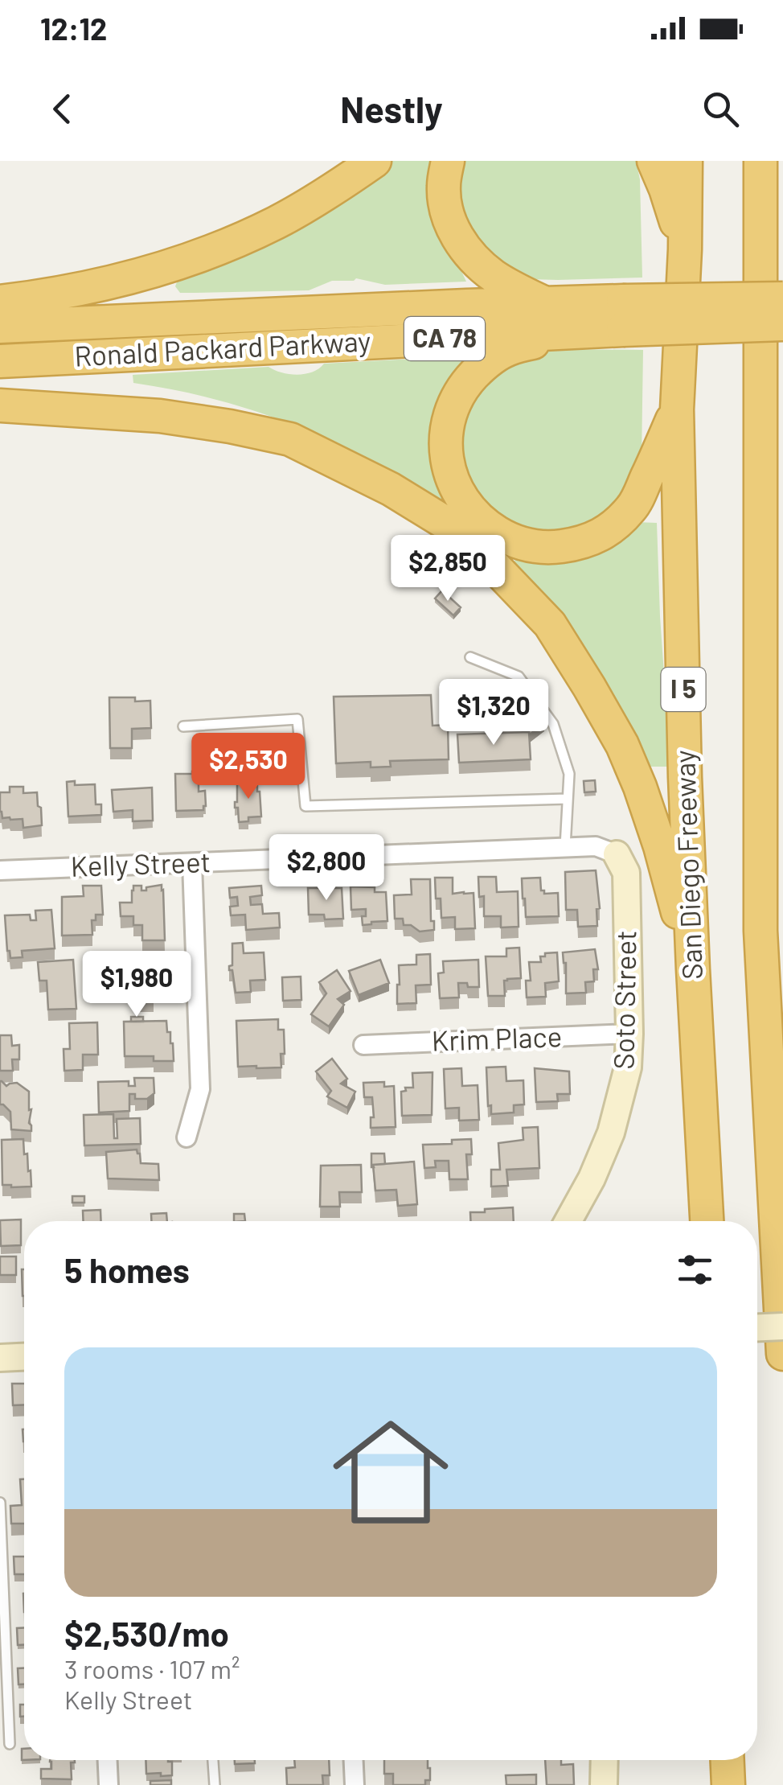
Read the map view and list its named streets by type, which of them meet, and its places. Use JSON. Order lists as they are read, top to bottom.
{
  "streets": {
    "highway": [
      "CA 78",
      "Ronald Packard Parkway",
      "I 5",
      "San Diego Freeway"
    ],
    "street": ["Kelly Street", "Soto Street", "Krim Place"]
  },
  "crossings": [
    ["Kelly Street", "Soto Street"],
    ["Soto Street", "Krim Place"]
  ],
  "page": {
    "status": "12:12",
    "header": "Nestly",
    "price": [
      "$2,850",
      "$1,320",
      "$2,530",
      "$2,800",
      "$1,980"
    ],
    "heading": "5 homes",
    "list": [
      {
        "name": "$2,530/mo",
        "note": "3 rooms · 107 m² · Kelly Street"
      }
    ]
  }
}
